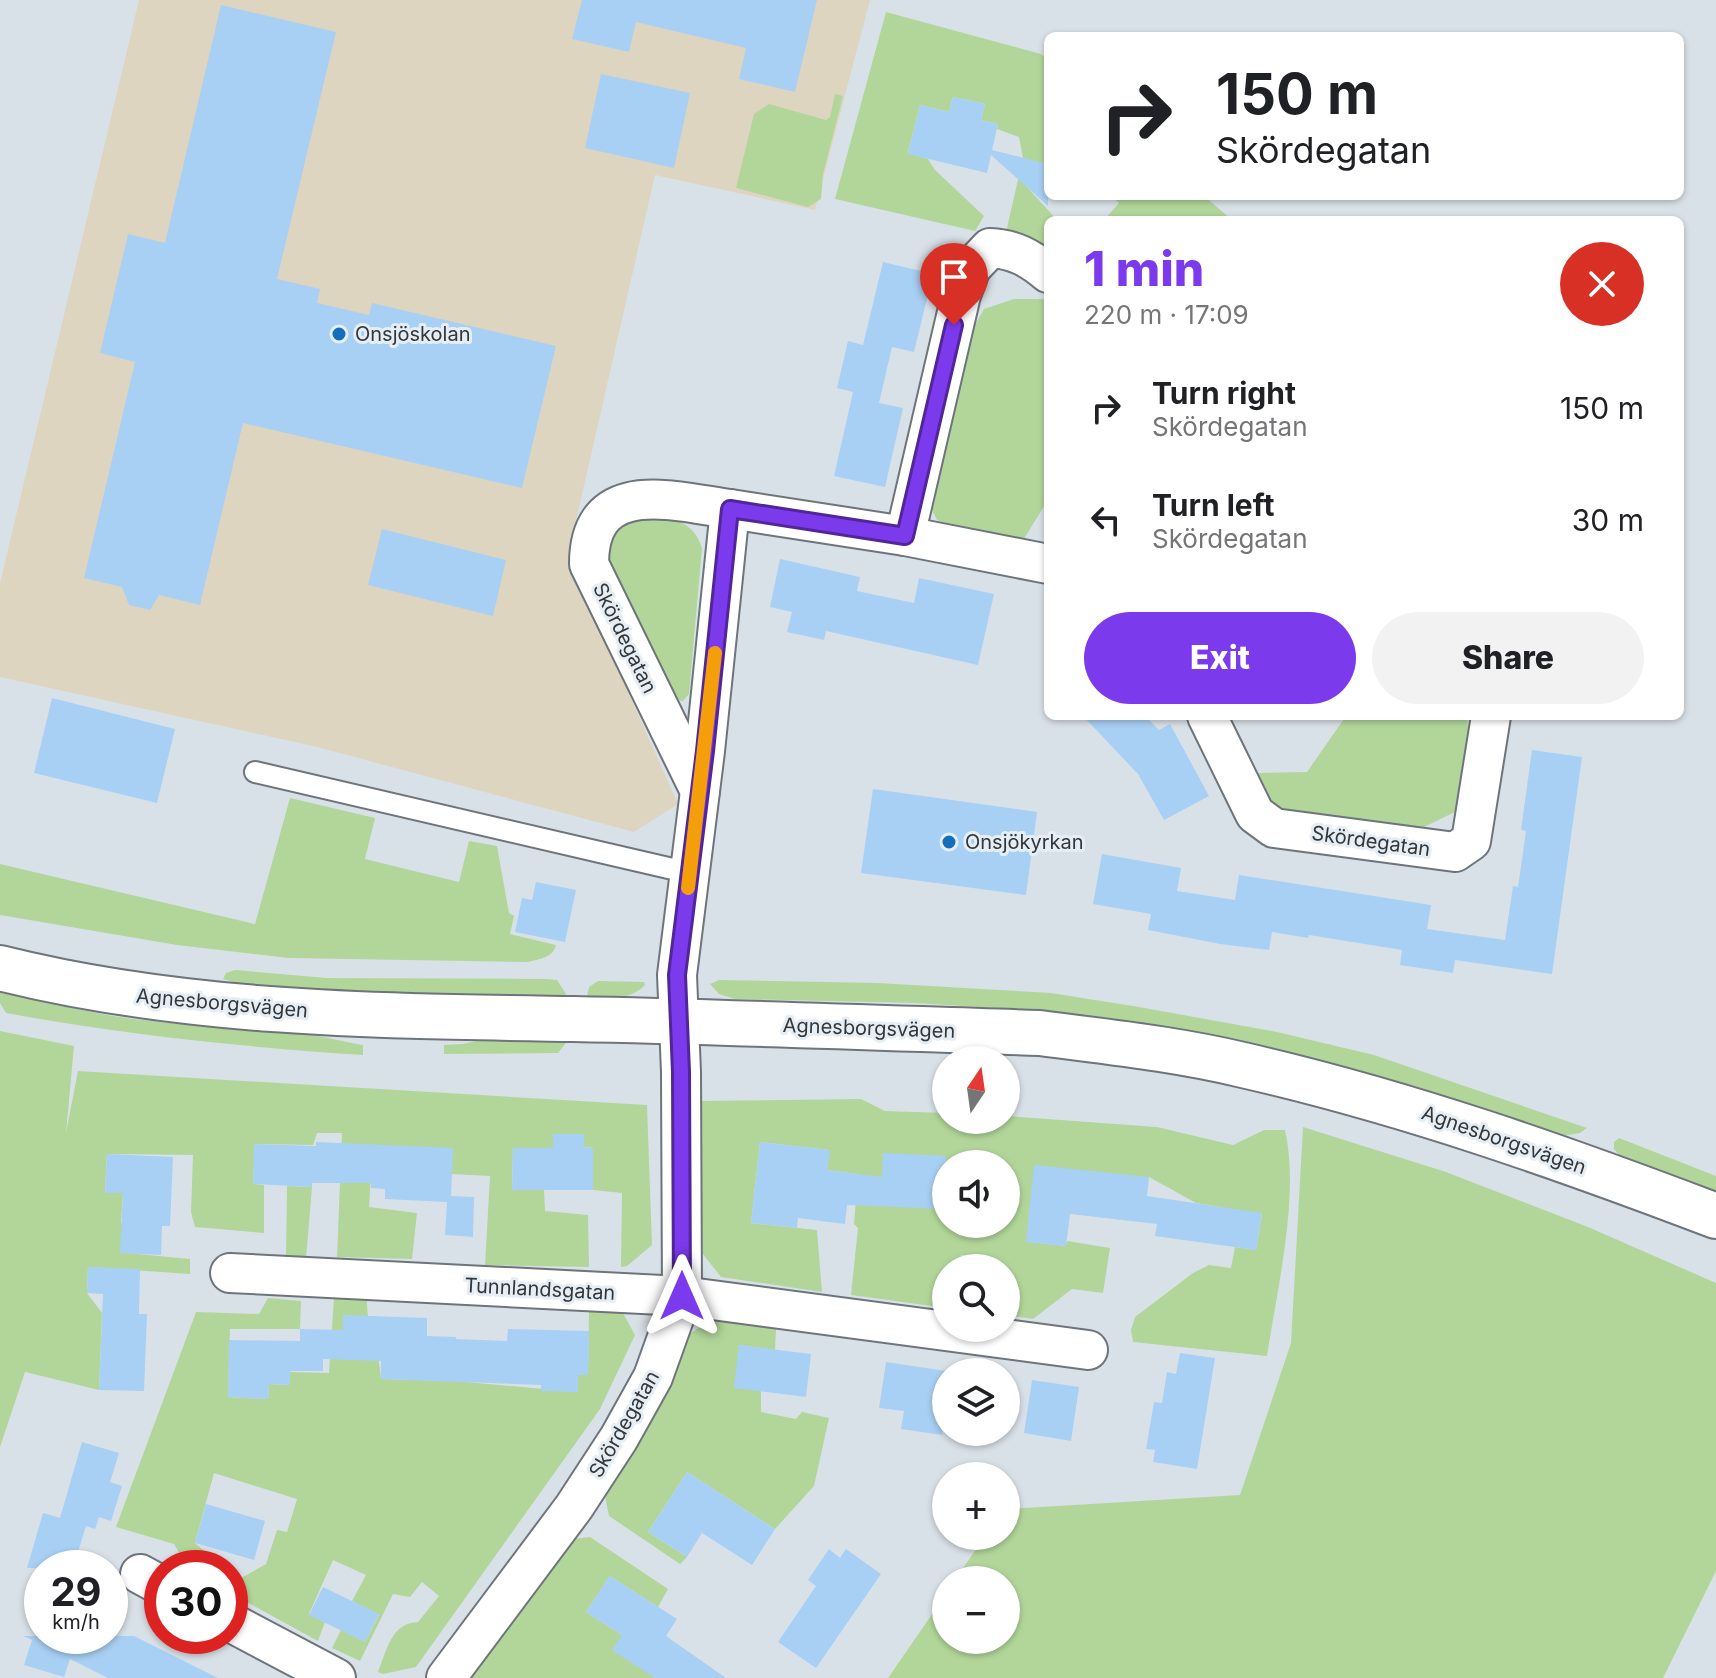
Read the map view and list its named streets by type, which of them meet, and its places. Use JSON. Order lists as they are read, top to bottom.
{
  "streets": {
    "street": ["Skördegatan", "Agnesborgsvägen", "Tunnlandsgatan"]
  },
  "crossings": [
    ["Skördegatan", "Agnesborgsvägen"],
    ["Skördegatan", "Tunnlandsgatan"]
  ],
  "places": ["Onsjöskolan", "Onsjökyrkan"],
  "north": "top",
  "page": {
    "turn": ["150 m", "Skördegatan"],
    "heading": ["1 min", "220 m · 17:09"],
    "list": [
      {
        "name": "Turn right",
        "note": "Skördegatan",
        "value": "150 m"
      },
      {
        "name": "Turn left",
        "note": "Skördegatan",
        "value": "30 m"
      }
    ],
    "buttons": ["Exit", "Share"],
    "map_buttons": ["+", "−"],
    "speed": "29 km/h",
    "limit": "30"
  }
}
